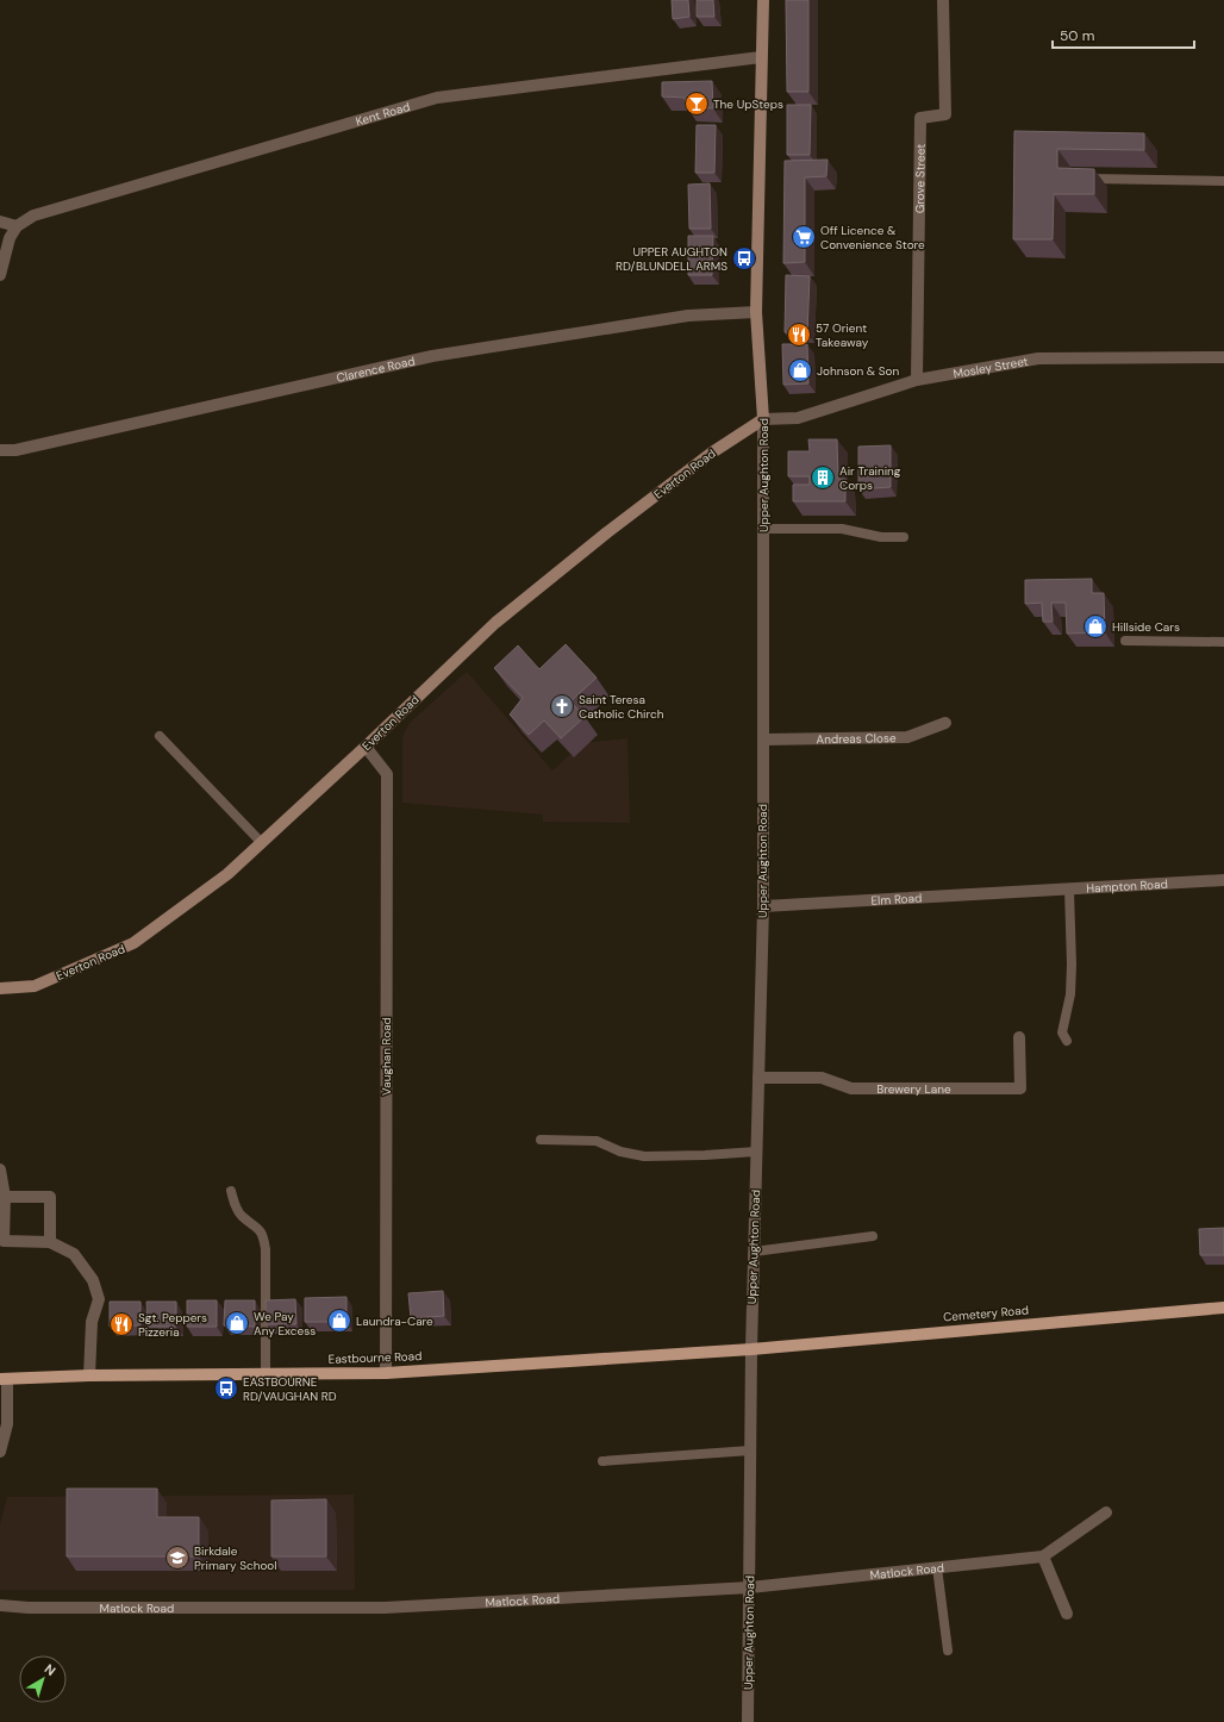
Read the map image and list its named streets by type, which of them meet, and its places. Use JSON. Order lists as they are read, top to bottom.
{
  "streets": {
    "main road": [
      "Everton Road",
      "Upper Aughton Road",
      "Cemetery Road",
      "Eastbourne Road"
    ],
    "street": [
      "Kent Road",
      "Grove Street",
      "Mosley Street",
      "Clarence Road",
      "Andreas Close",
      "Hampton Road",
      "Elm Road",
      "Vaughan Road",
      "Brewery Lane",
      "Matlock Road"
    ]
  },
  "crossings": [
    ["Kent Road", "Upper Aughton Road"],
    ["Grove Street", "Mosley Street"],
    ["Mosley Street", "Everton Road"],
    ["Mosley Street", "Upper Aughton Road"],
    ["Clarence Road", "Upper Aughton Road"],
    ["Everton Road", "Upper Aughton Road"],
    ["Everton Road", "Vaughan Road"],
    ["Upper Aughton Road", "Andreas Close"],
    ["Upper Aughton Road", "Elm Road"],
    ["Upper Aughton Road", "Brewery Lane"],
    ["Upper Aughton Road", "Cemetery Road"],
    ["Upper Aughton Road", "Eastbourne Road"],
    ["Upper Aughton Road", "Matlock Road"],
    ["Hampton Road", "Elm Road"],
    ["Vaughan Road", "Eastbourne Road"],
    ["Cemetery Road", "Eastbourne Road"]
  ],
  "places": {
    "bar": ["The UpSteps"],
    "supermarket": ["Off Licence & Convenience Store"],
    "bus stop": ["UPPER AUGHTON RD/BLUNDELL ARMS", "EASTBOURNE RD/VAUGHAN RD"],
    "restaurant": ["57 Orient Takeaway", "Sgt. Peppers Pizzeria"],
    "shop": [
      "Johnson & Son",
      "Hillside Cars",
      "Laundra-Care",
      "We Pay Any Excess"
    ],
    "building": ["Air Training Corps"],
    "church": ["Saint Teresa Catholic Chirch"],
    "school or university": ["Birkdale Primary School"]
  },
  "scale_bar": "50 m",
  "north": "top right"
}
